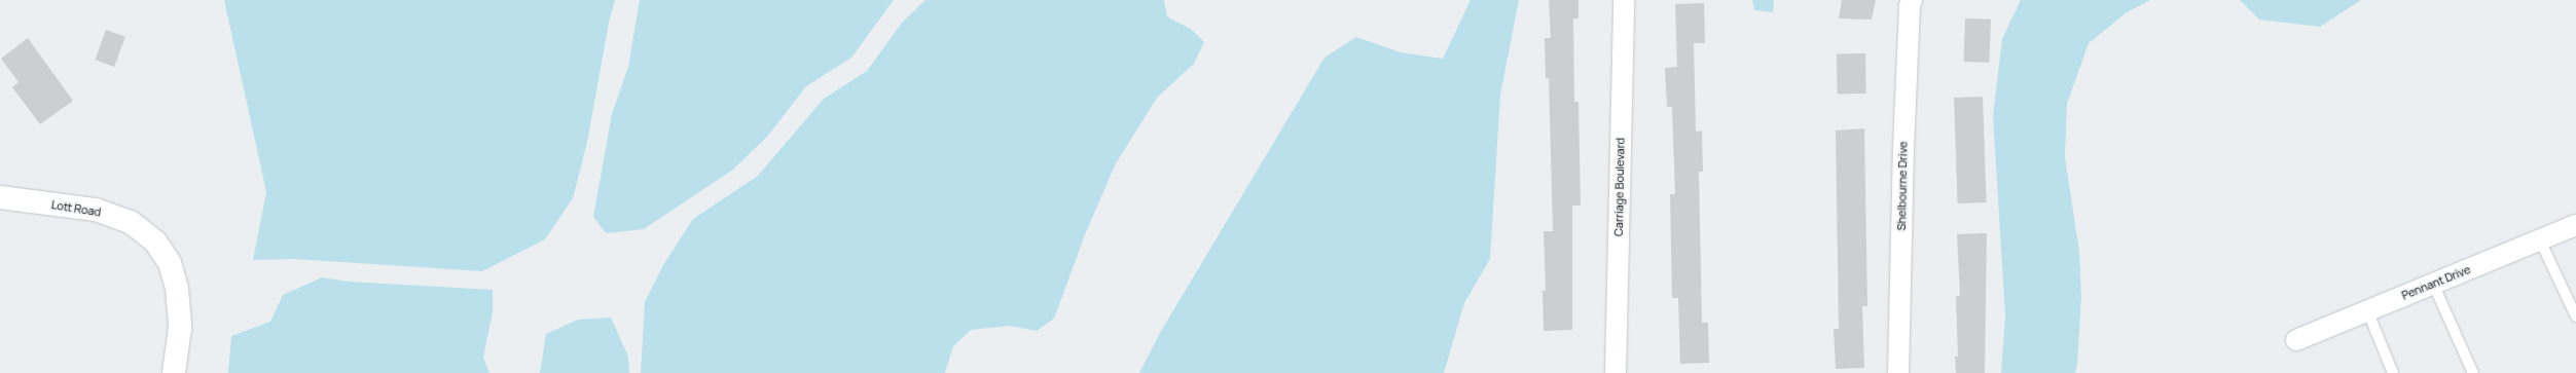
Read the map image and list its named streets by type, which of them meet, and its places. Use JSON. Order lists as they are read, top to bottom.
{
  "streets": {
    "street": [
      "Shelbourne Drive",
      "Carriage Boulevard",
      "Lott Road",
      "Pennant Drive"
    ]
  }
}
